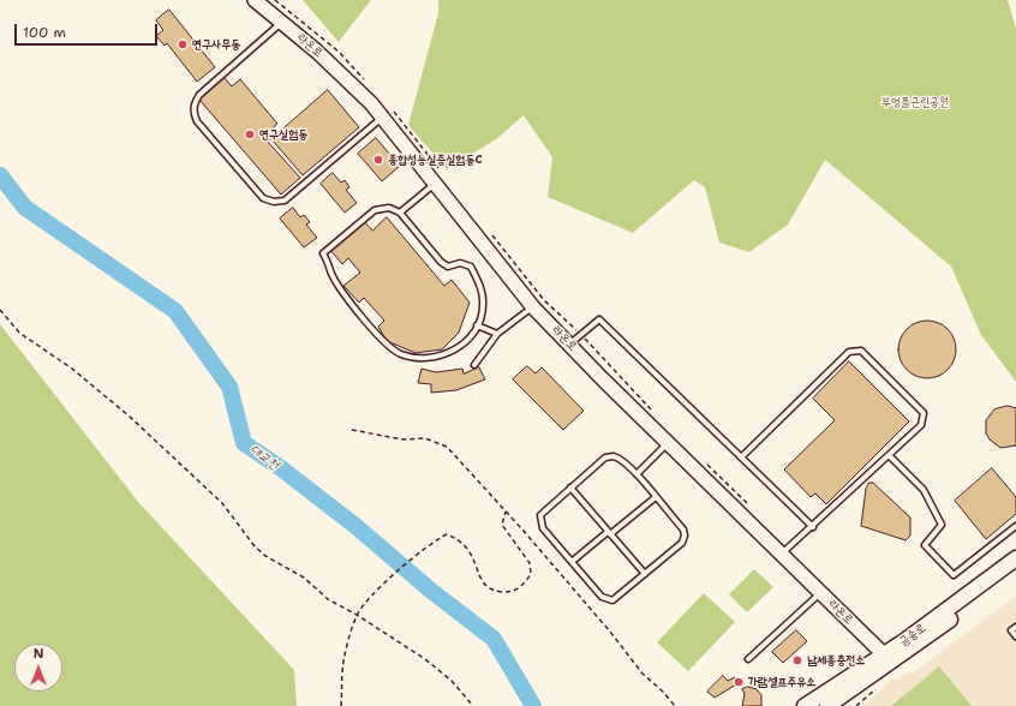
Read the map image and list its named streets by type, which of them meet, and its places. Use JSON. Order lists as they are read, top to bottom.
{
  "streets": {
    "main road": ["라온로", "금송로"]
  },
  "crossings": [
    ["라온로", "금송로"]
  ],
  "water": ["대교천"],
  "parks": ["부엉뜰근린공원"],
  "places": [
    "연구사무동",
    "연구실험동",
    "종합성능실증실험동C",
    "남세종충전소",
    "가람셀프주유소"
  ],
  "scale_bar": "100 m",
  "north": "top"
}
